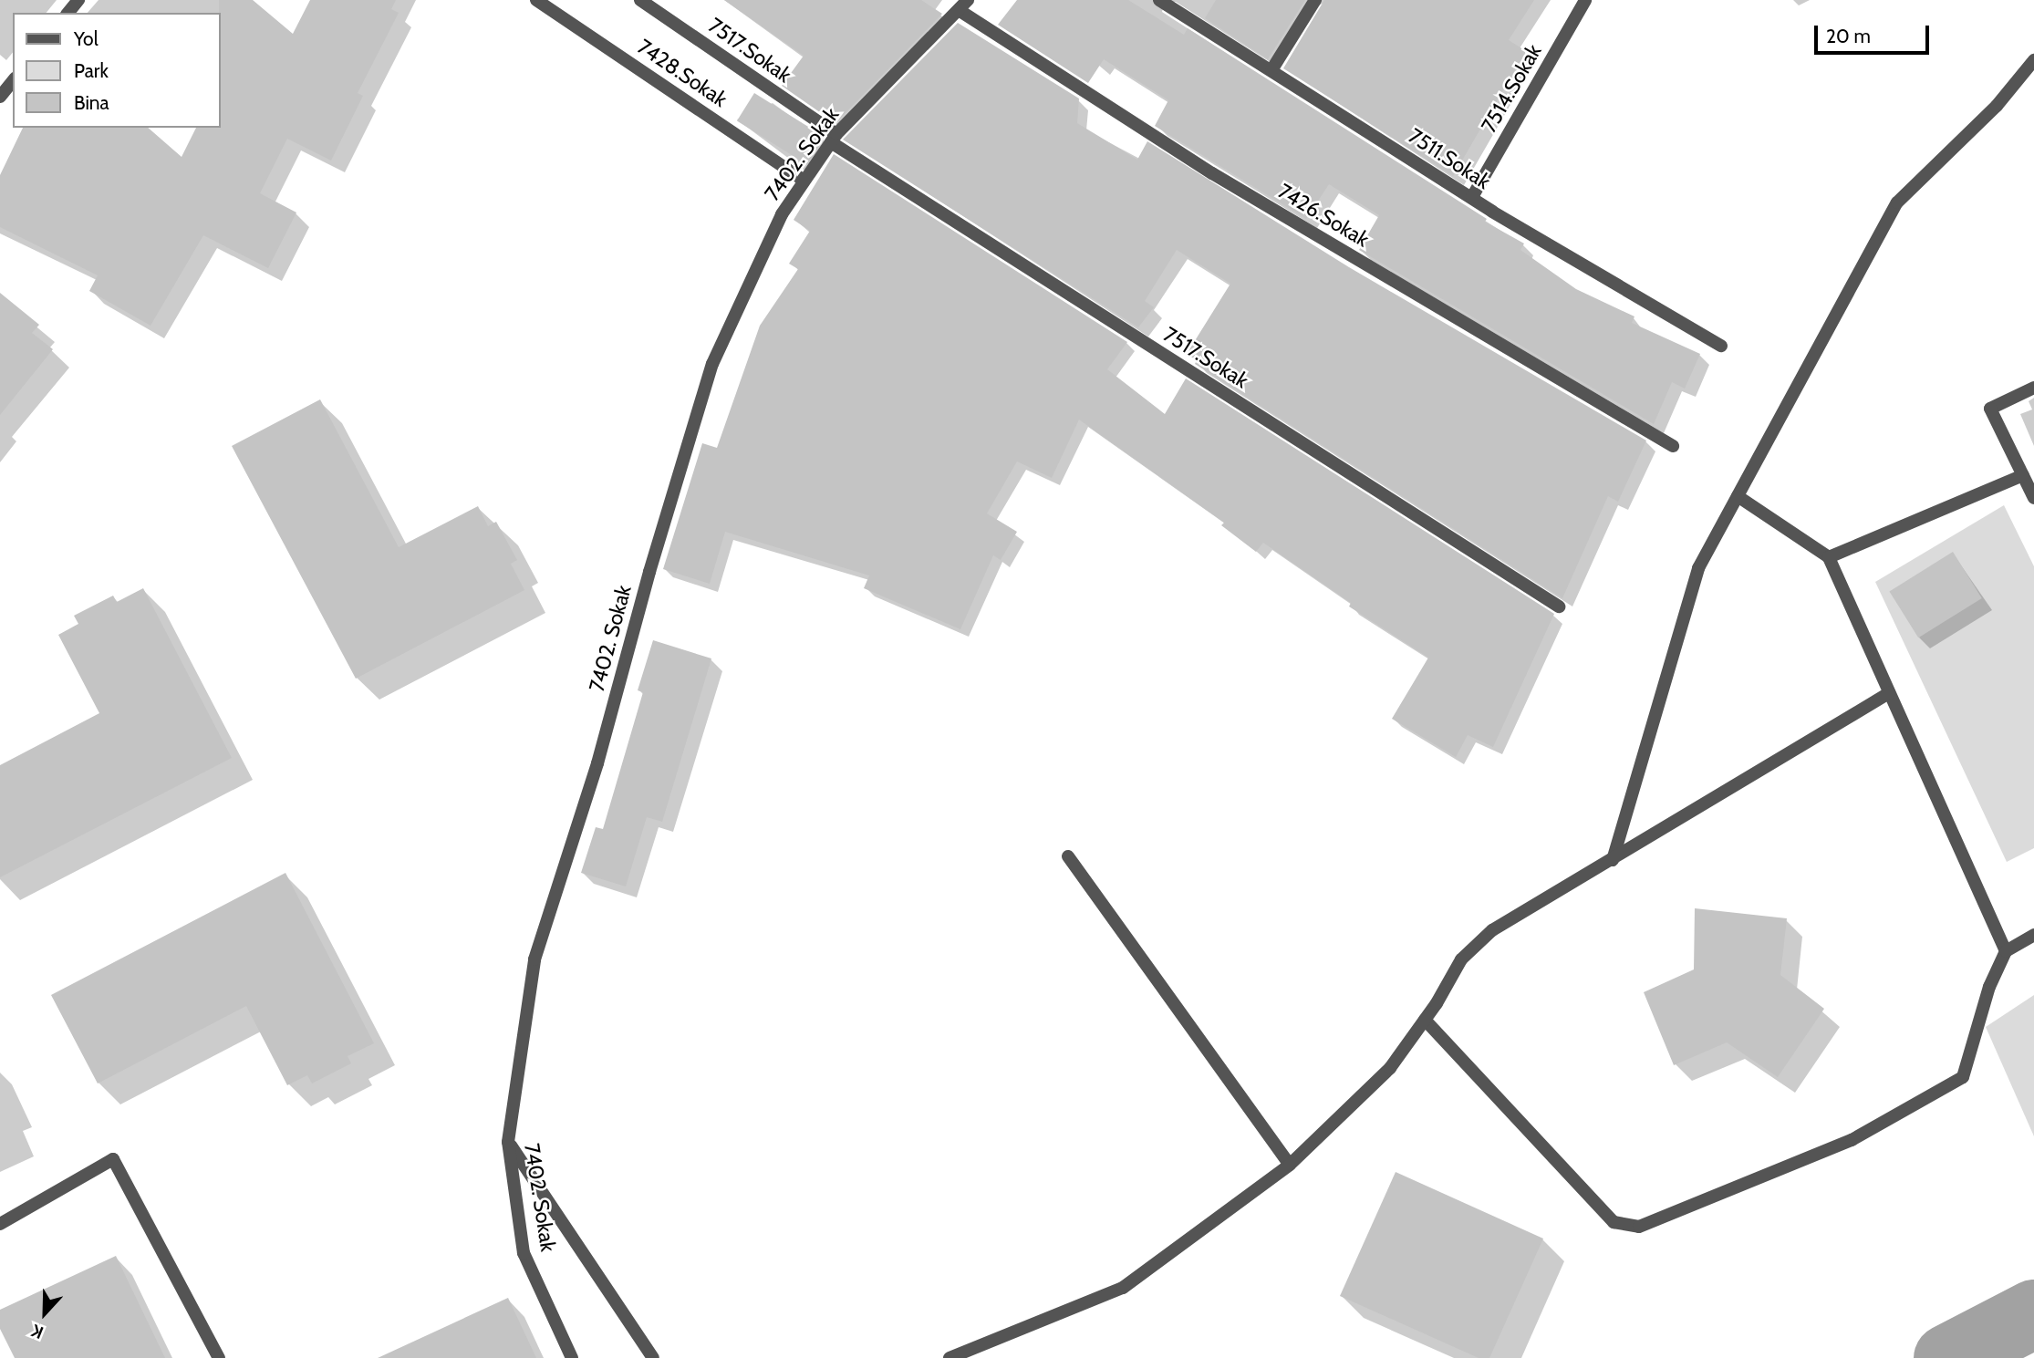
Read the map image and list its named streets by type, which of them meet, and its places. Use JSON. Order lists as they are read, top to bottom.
{
  "streets": {
    "street": [
      "7517.Sokak",
      "7428.Sokak",
      "7514.Sokak",
      "7402. Sokak",
      "7511.Sokak",
      "7426.Sokak"
    ]
  },
  "crossings": [
    ["7517.Sokak", "7402. Sokak"],
    ["7428.Sokak", "7402. Sokak"],
    ["7514.Sokak", "7511.Sokak"],
    ["7402. Sokak", "7426.Sokak"]
  ],
  "legend": ["Yol", "Park", "Bina"],
  "scale_bar": "20 m",
  "north": "bottom"
}
